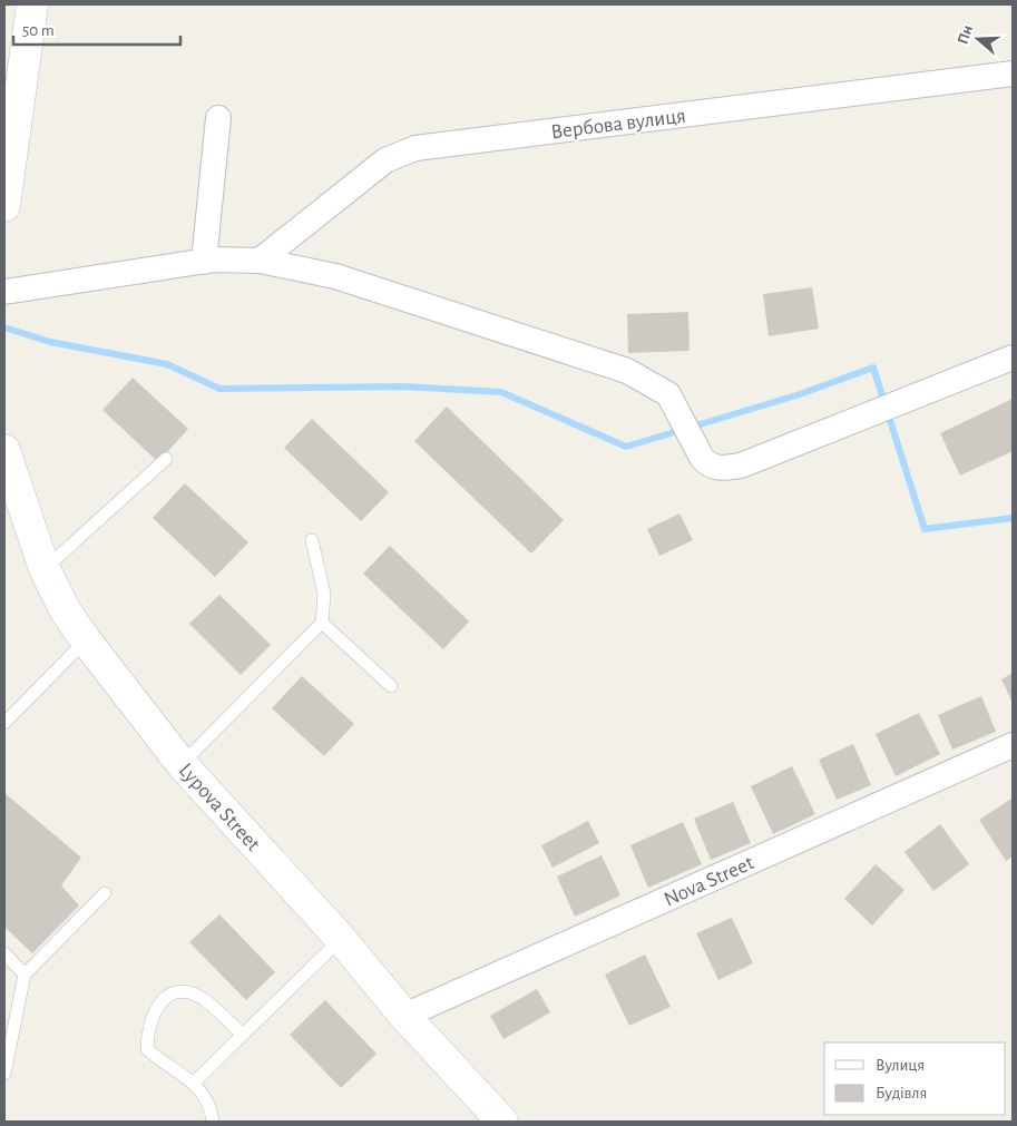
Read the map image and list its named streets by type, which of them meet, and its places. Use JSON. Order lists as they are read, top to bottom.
{
  "streets": {
    "street": ["Вербова вулиця", "Lypova Street", "Nova Street"]
  },
  "crossings": [
    ["Lypova Street", "Nova Street"]
  ],
  "legend": ["Вулиця", "Будівля"],
  "scale_bar": "50 m",
  "north": "left"
}
